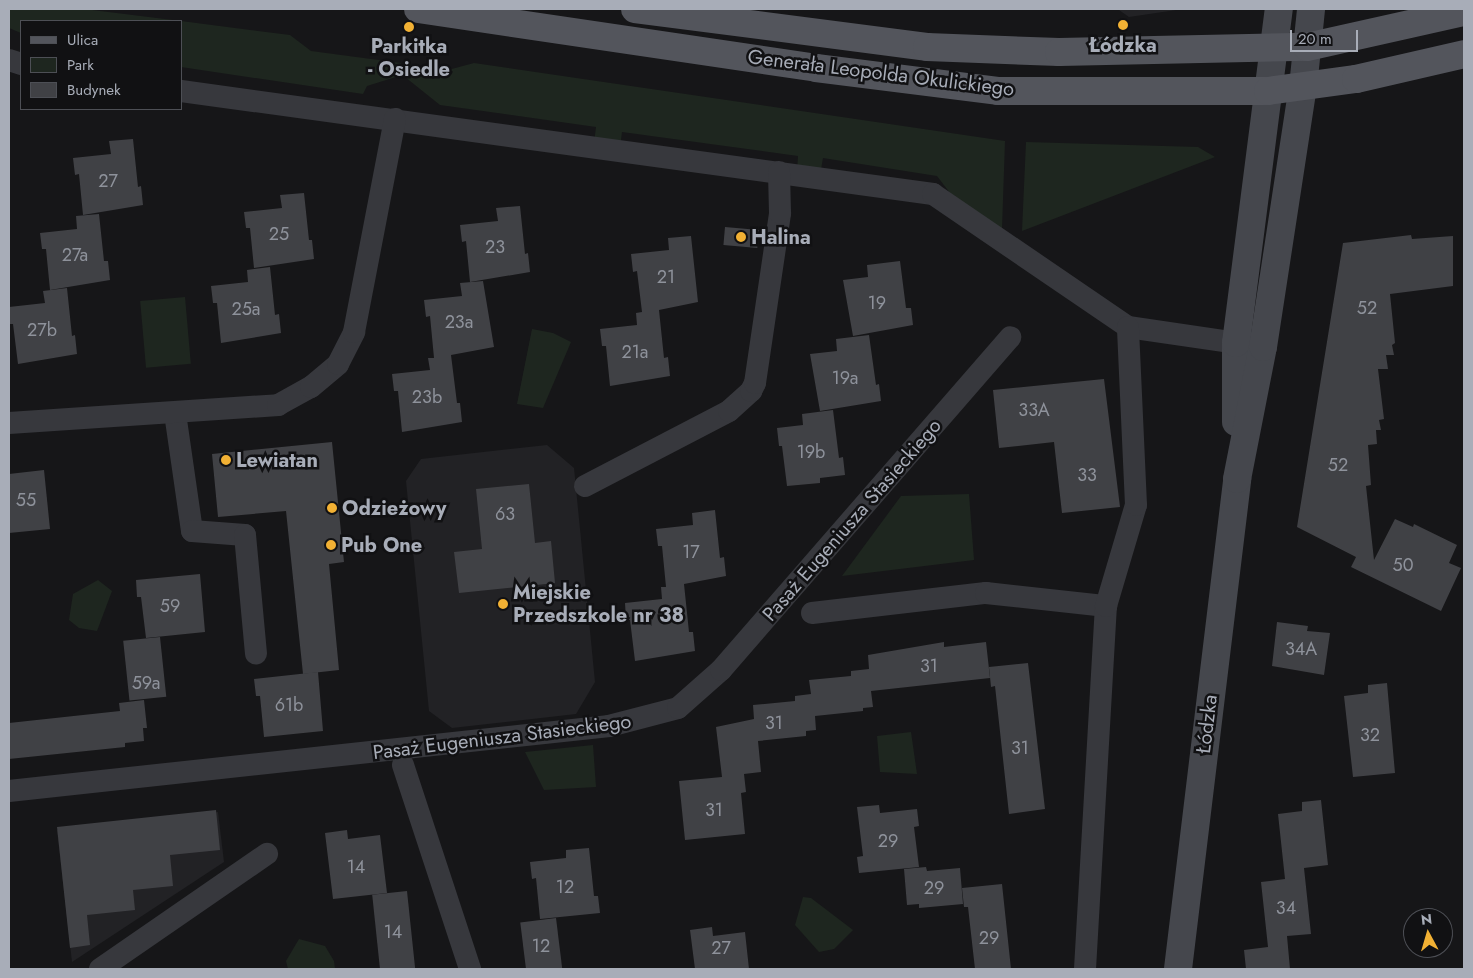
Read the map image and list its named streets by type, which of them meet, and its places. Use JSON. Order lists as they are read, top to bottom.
{
  "streets": {
    "main road": ["Generała Leopolda Okulickiego"],
    "street": ["Pasaż Eugeniusza Stasieckiego", "Łódzka"]
  },
  "crossings": [
    ["Generała Leopolda Okulickiego", "Łódzka"]
  ],
  "places": [
    "Łódzka",
    "Parkitka - Osiedle",
    "Halina",
    "Lewiatan",
    "Odzieżowy",
    "Pub One",
    "Miejskie Przedszkole nr 38"
  ],
  "house_numbers": [
    "27",
    "25",
    "23",
    "27a",
    "21",
    "19",
    "52",
    "25a",
    "23a",
    "27b",
    "21a",
    "19a",
    "23b",
    "33A",
    "19b",
    "52",
    "33",
    "55",
    "63",
    "17",
    "50",
    "59",
    "34A",
    "31",
    "59a",
    "61b",
    "31",
    "32",
    "31",
    "31",
    "29",
    "14",
    "12",
    "29",
    "34",
    "14",
    "29",
    "12",
    "27"
  ],
  "legend": ["Ulica", "Park", "Budynek"],
  "scale_bar": "20 m",
  "north": "top"
}
